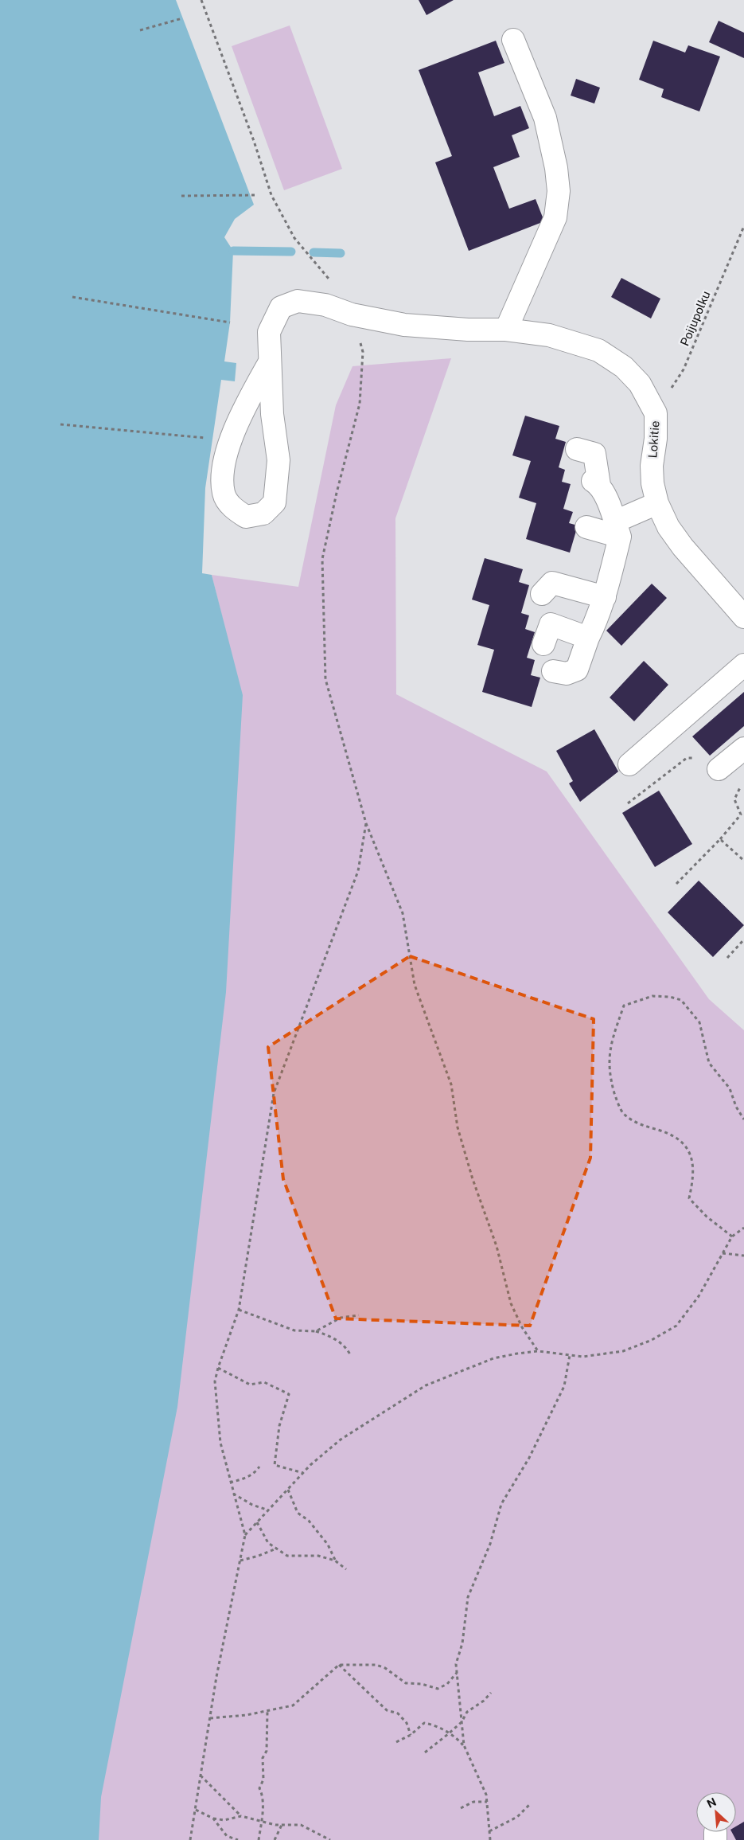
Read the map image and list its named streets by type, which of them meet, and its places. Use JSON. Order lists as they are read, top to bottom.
{
  "streets": {
    "street": ["Lokitie"],
    "path": ["Poijupolku"]
  },
  "crossings": [
    ["Poijupolku", "Lokitie"]
  ],
  "north": "top left"
}
